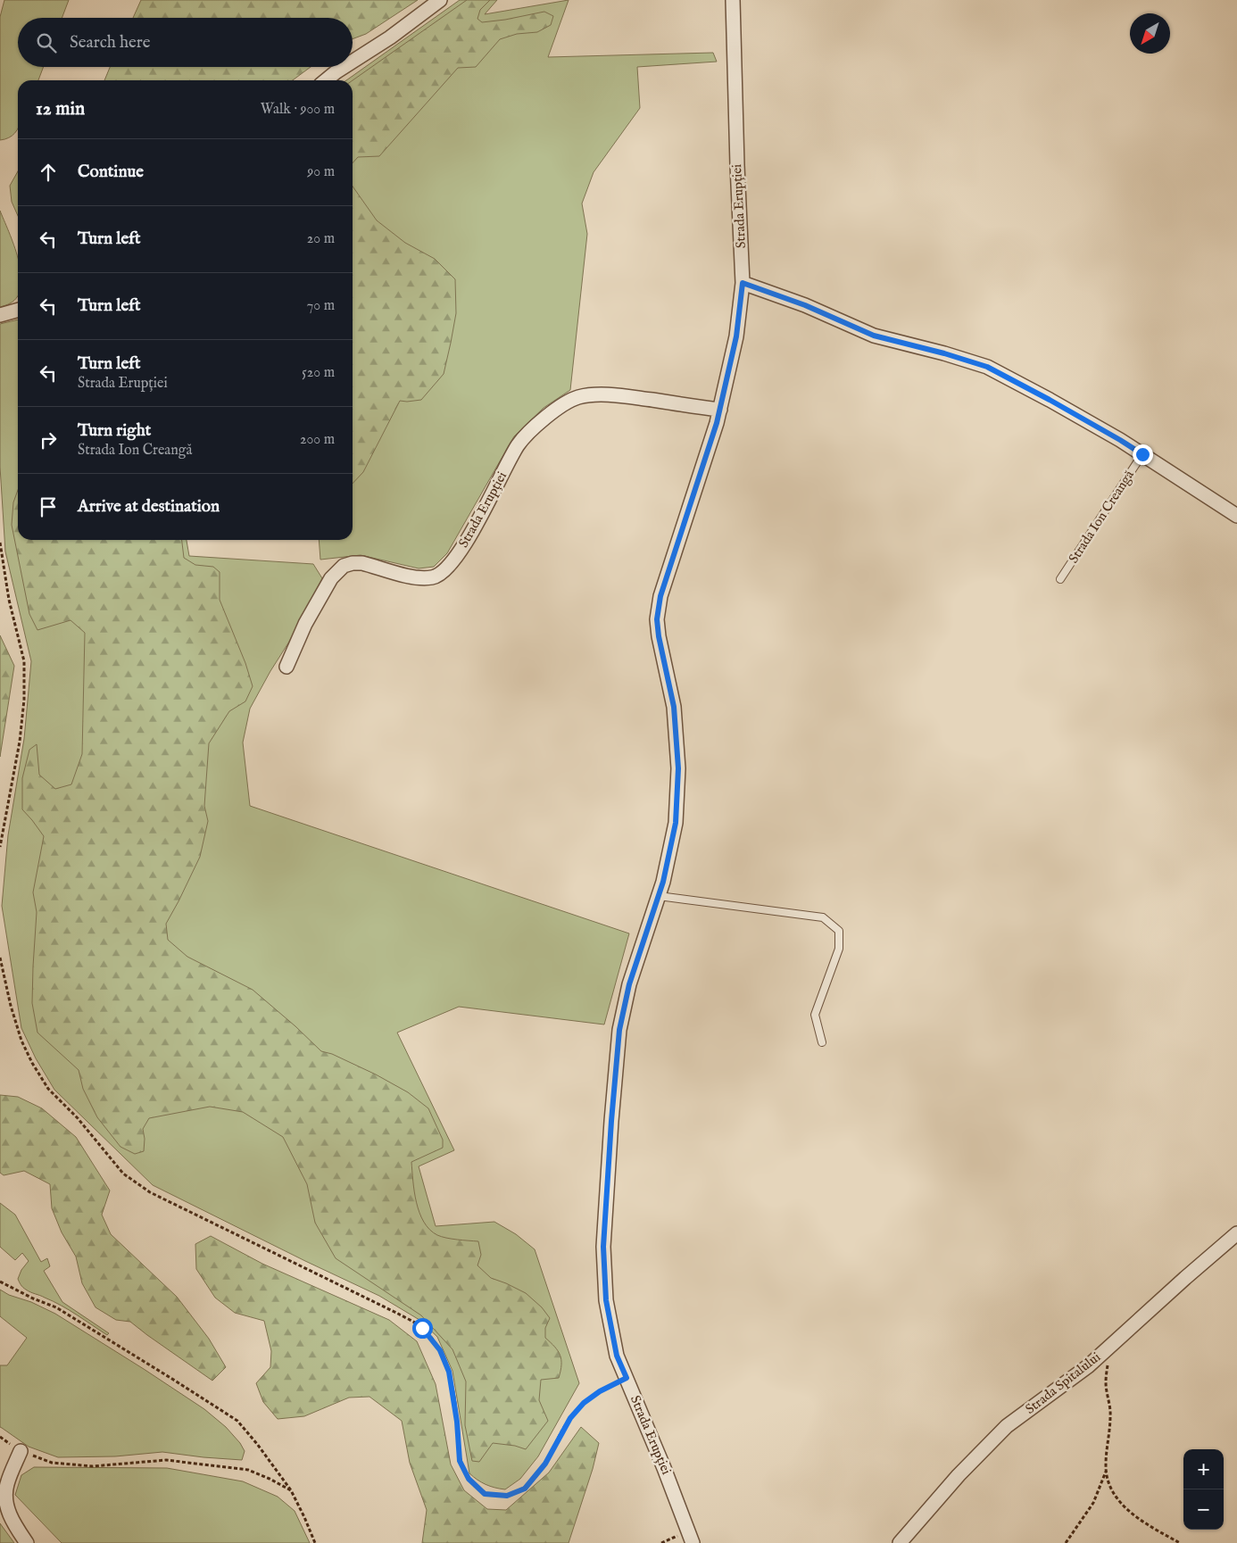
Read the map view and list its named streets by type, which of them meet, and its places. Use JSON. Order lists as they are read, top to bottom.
{
  "streets": {
    "street": ["Strada Erupției", "Strada Spitalului"],
    "lane": ["Strada Ion Creangă"]
  },
  "north": "bottom left",
  "page": {
    "search": "Search here",
    "heading": ["12 min", "Walk · 900 m"],
    "list": [
      ["Continue", "90 m"],
      ["Turn left", "20 m"],
      ["Turn left", "70 m"],
      ["Turn left", "Strada Erupției", "520 m"],
      ["Turn right", "Strada Ion Creangă", "200 m"],
      "Arrive at destination"
    ],
    "map_buttons": ["+", "−"]
  }
}
